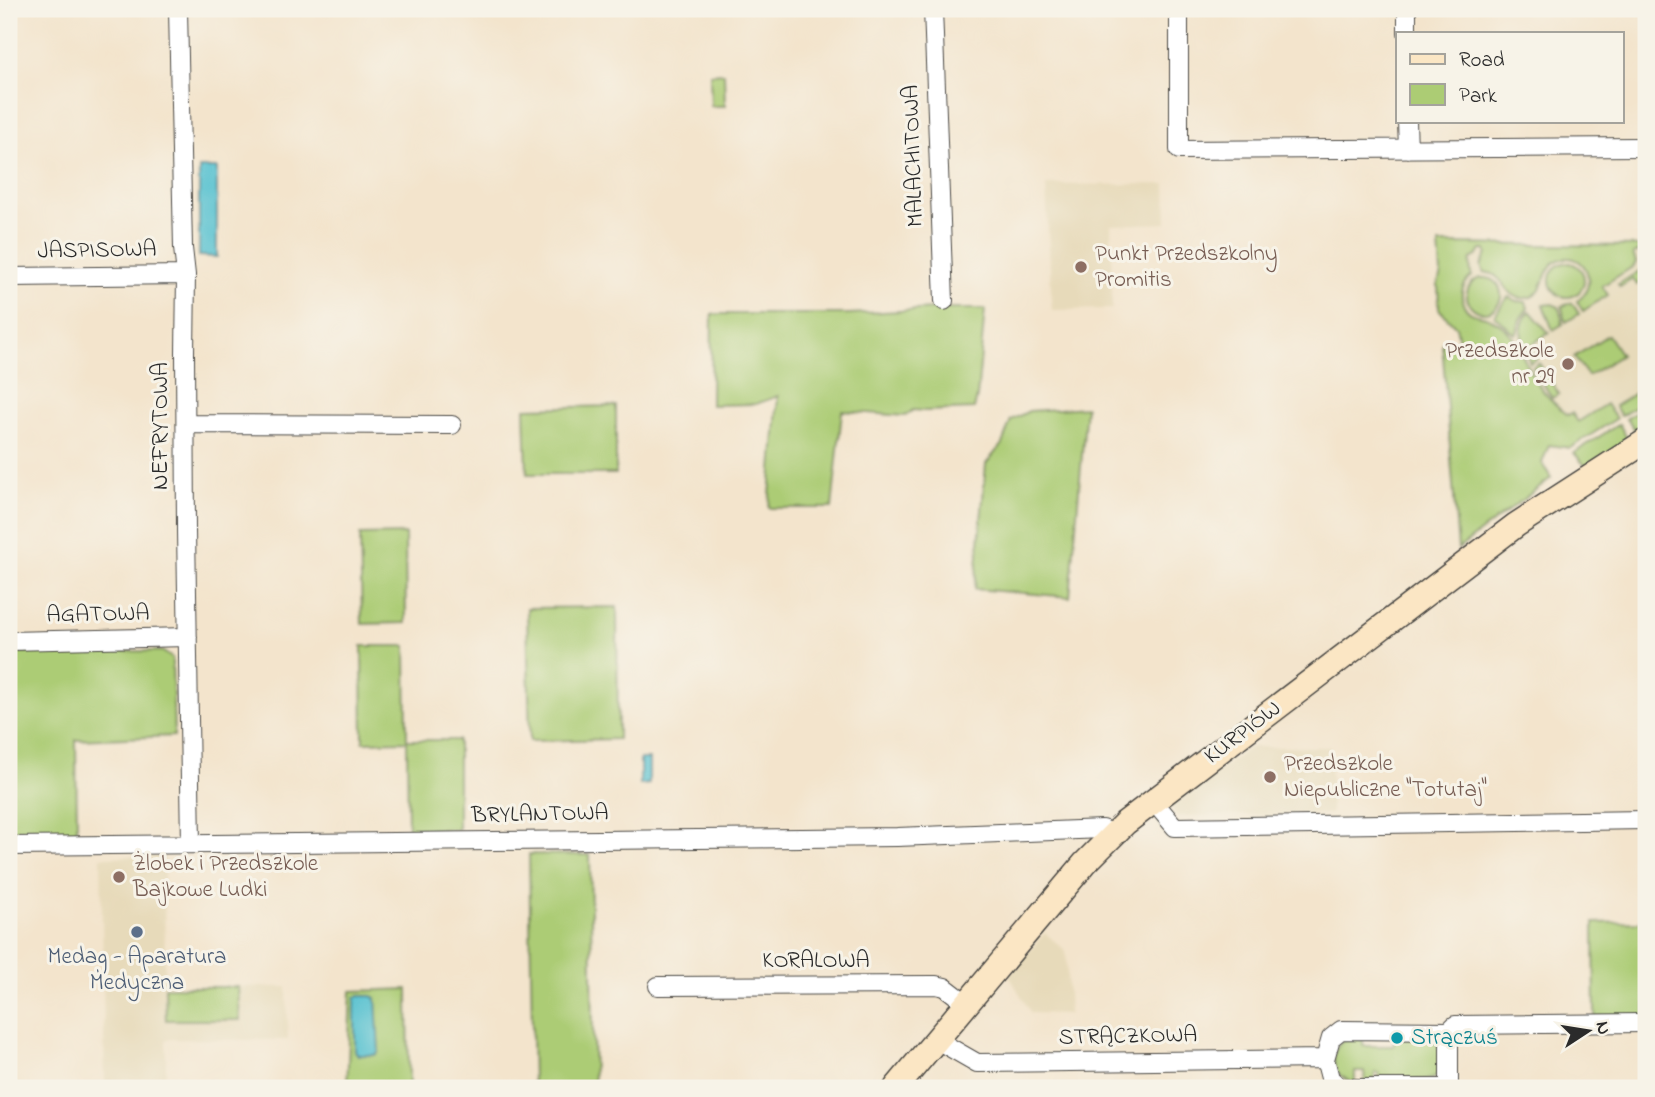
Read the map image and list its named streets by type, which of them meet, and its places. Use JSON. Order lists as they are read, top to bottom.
{
  "streets": {
    "street": [
      "MALACHITOWA",
      "JASPISOWA",
      "NEFRYTOWA",
      "AGATOWA",
      "KURPIÓW",
      "BRYLANTOWA",
      "KORALOWA",
      "STRĄCZKOWA"
    ]
  },
  "crossings": [
    ["JASPISOWA", "NEFRYTOWA"],
    ["NEFRYTOWA", "AGATOWA"],
    ["NEFRYTOWA", "BRYLANTOWA"],
    ["KURPIÓW", "BRYLANTOWA"],
    ["KURPIÓW", "KORALOWA"],
    ["KURPIÓW", "STRĄCZKOWA"]
  ],
  "places": [
    "Punkt Przedszkolny Promitis",
    "Przedszkole nr 29",
    "Przedszkole Niepubliczne \"Totutaj\"",
    "Żlobek i Przedszkole Bajkowe Ludki",
    "Medag - Aparatura Medyczna",
    "Strączuś"
  ],
  "legend": ["Road", "Park"],
  "north": "right"
}
